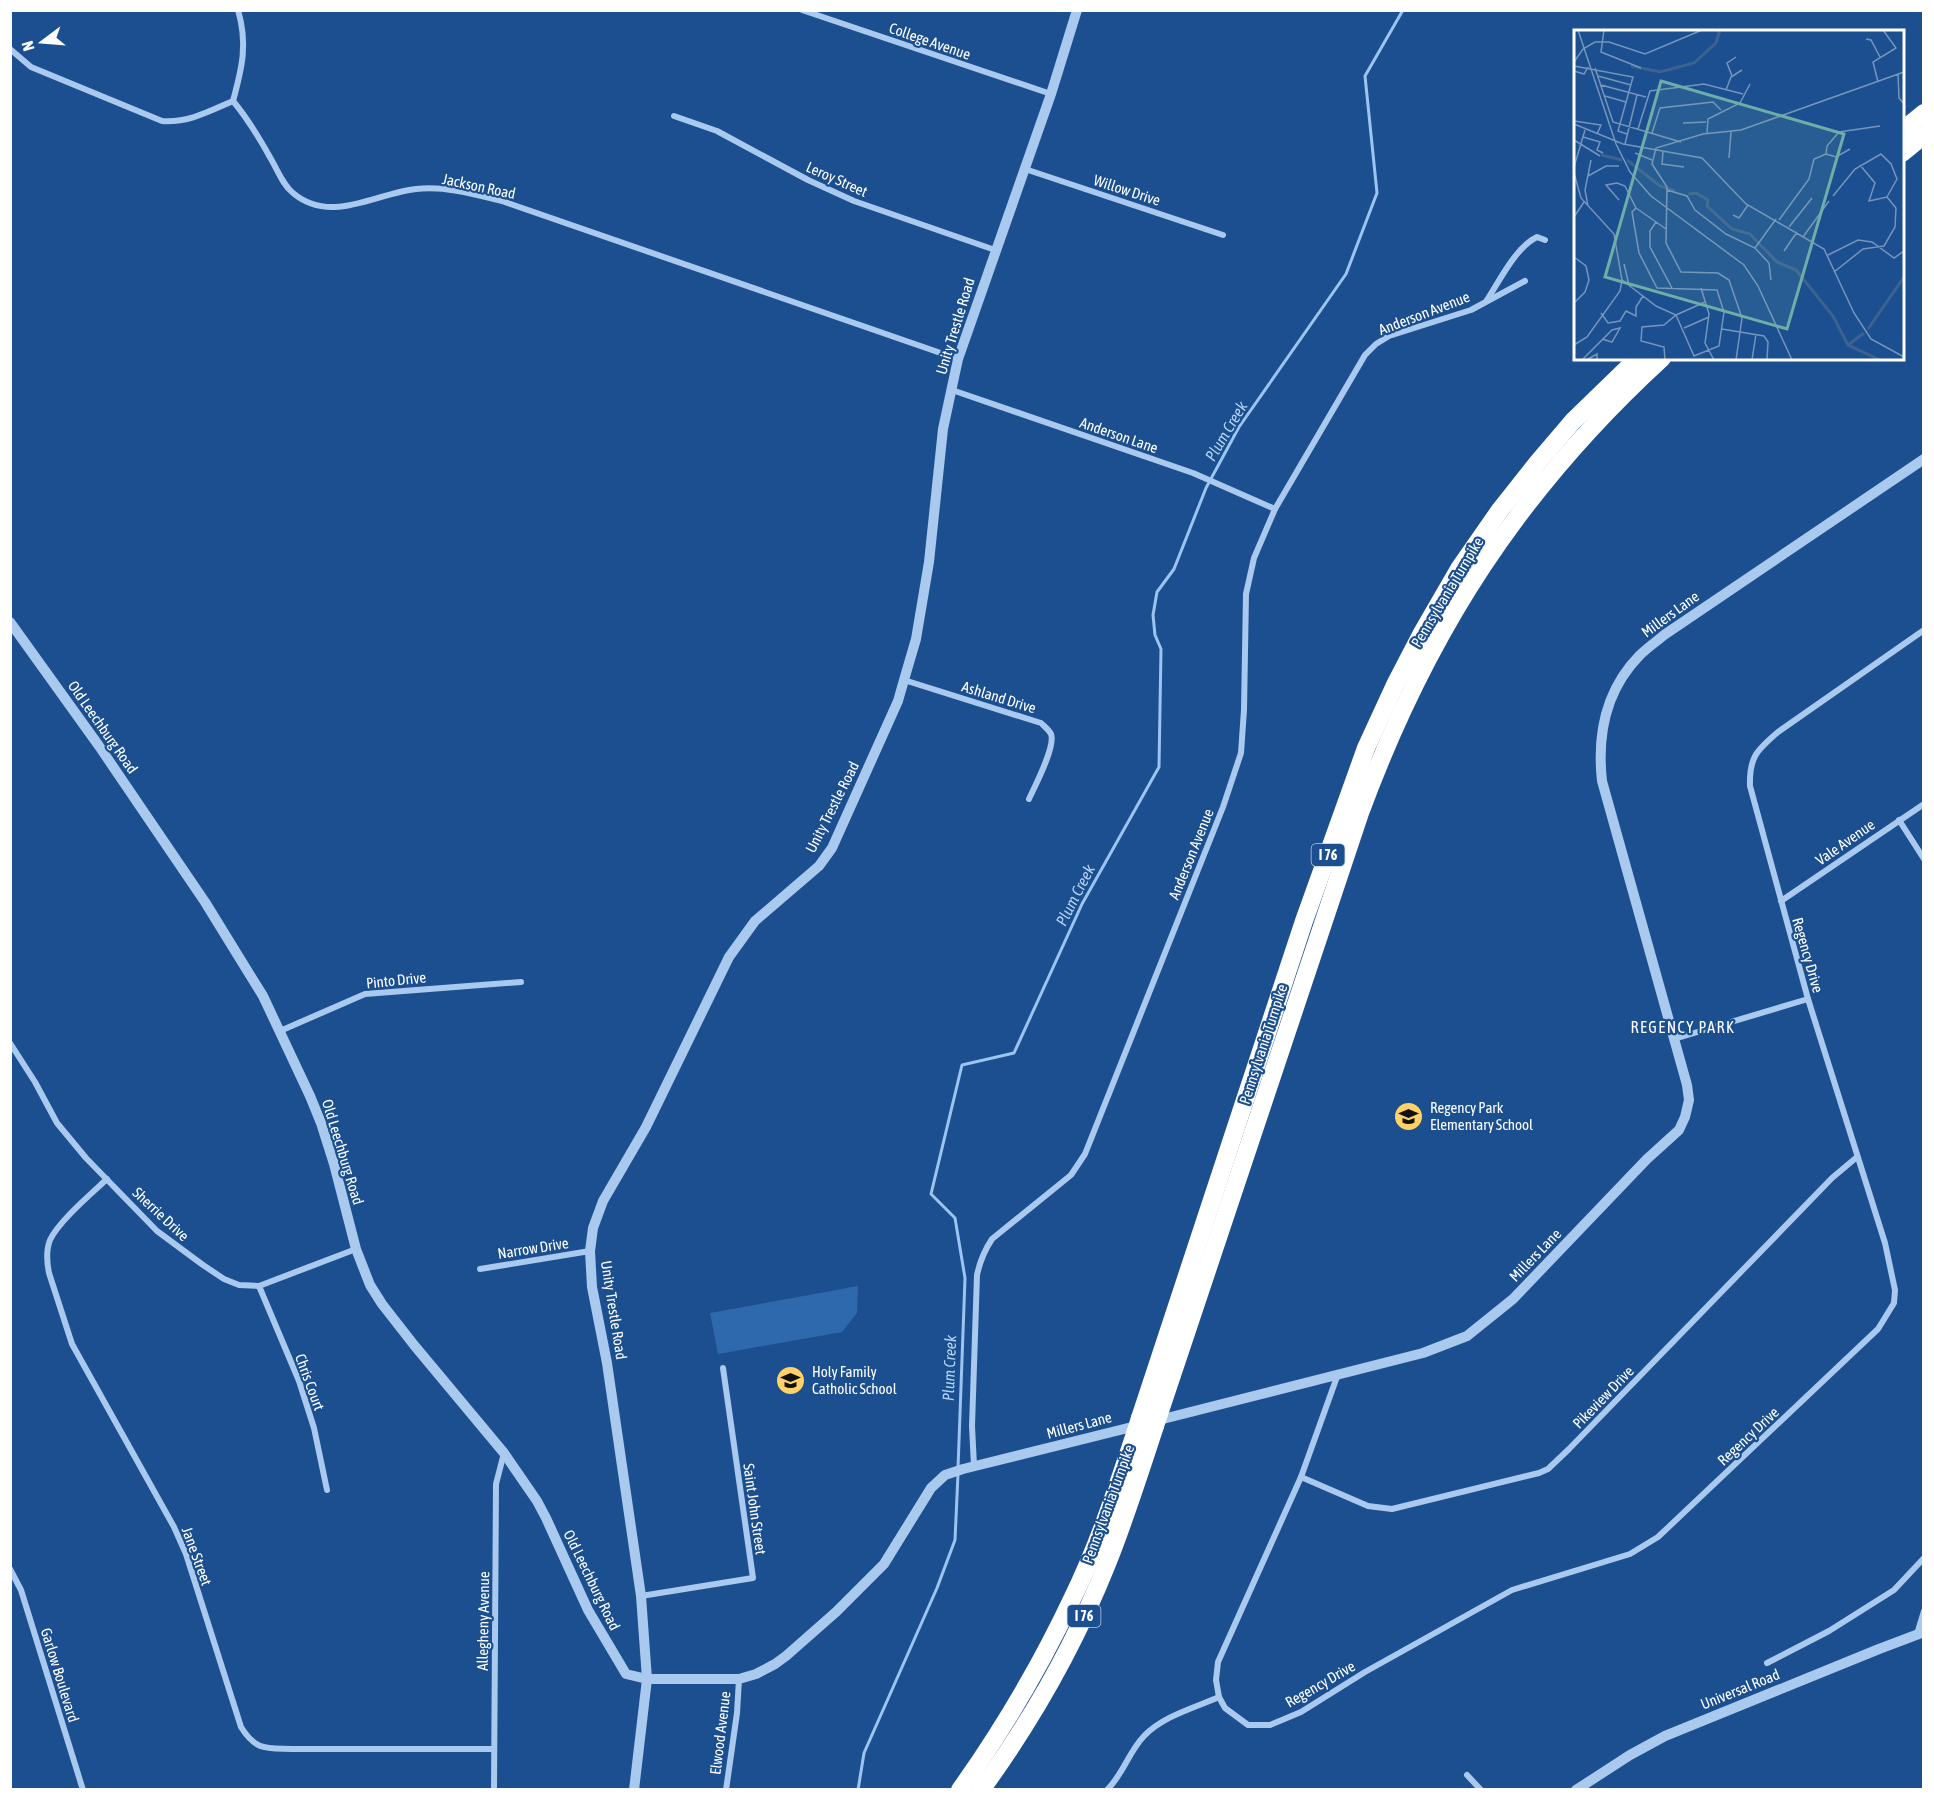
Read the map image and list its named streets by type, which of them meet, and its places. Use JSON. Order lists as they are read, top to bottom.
{
  "streets": {
    "highway": ["Pennsylvania Turnpike", "I 76"],
    "street": [
      "College Avenue",
      "Leroy Street",
      "Jackson Road",
      "Willow Drive",
      "Anderson Avenue",
      "Unity Trestle Road",
      "Anderson Lane",
      "Millers Lane",
      "Ashland Drive",
      "Old Leechburg Road",
      "Vale Avenue",
      "Regency Drive",
      "Pinto Drive",
      "Sherrie Drive",
      "Narrow Drive",
      "Chris Court",
      "Pikeview Drive",
      "Saint John Street",
      "Jane Street",
      "Allegheny Avenue",
      "Garlow Boulevard",
      "Universal Road",
      "Elwood Avenue"
    ]
  },
  "crossings": [
    ["College Avenue", "Unity Trestle Road"],
    ["Leroy Street", "Unity Trestle Road"],
    ["Jackson Road", "Unity Trestle Road"],
    ["Willow Drive", "Unity Trestle Road"],
    ["Anderson Avenue", "Anderson Lane"],
    ["Anderson Avenue", "Millers Lane"],
    ["Unity Trestle Road", "Anderson Lane"],
    ["Unity Trestle Road", "Millers Lane"],
    ["Unity Trestle Road", "Ashland Drive"],
    ["Unity Trestle Road", "Old Leechburg Road"],
    ["Unity Trestle Road", "Narrow Drive"],
    ["Unity Trestle Road", "Saint John Street"],
    ["Millers Lane", "Old Leechburg Road"],
    ["Millers Lane", "Elwood Avenue"],
    ["Old Leechburg Road", "Pinto Drive"],
    ["Old Leechburg Road", "Allegheny Avenue"],
    ["Vale Avenue", "Regency Drive"],
    ["Regency Drive", "Pikeview Drive"],
    ["Sherrie Drive", "Chris Court"],
    ["Sherrie Drive", "Jane Street"],
    ["Jane Street", "Allegheny Avenue"]
  ],
  "districts": ["REGENCY PARK"],
  "water": ["Plum Creek"],
  "places": {
    "school or university": ["Regency Park Elementary School", "Holy Family Catholic School"]
  },
  "north": "left"
}
